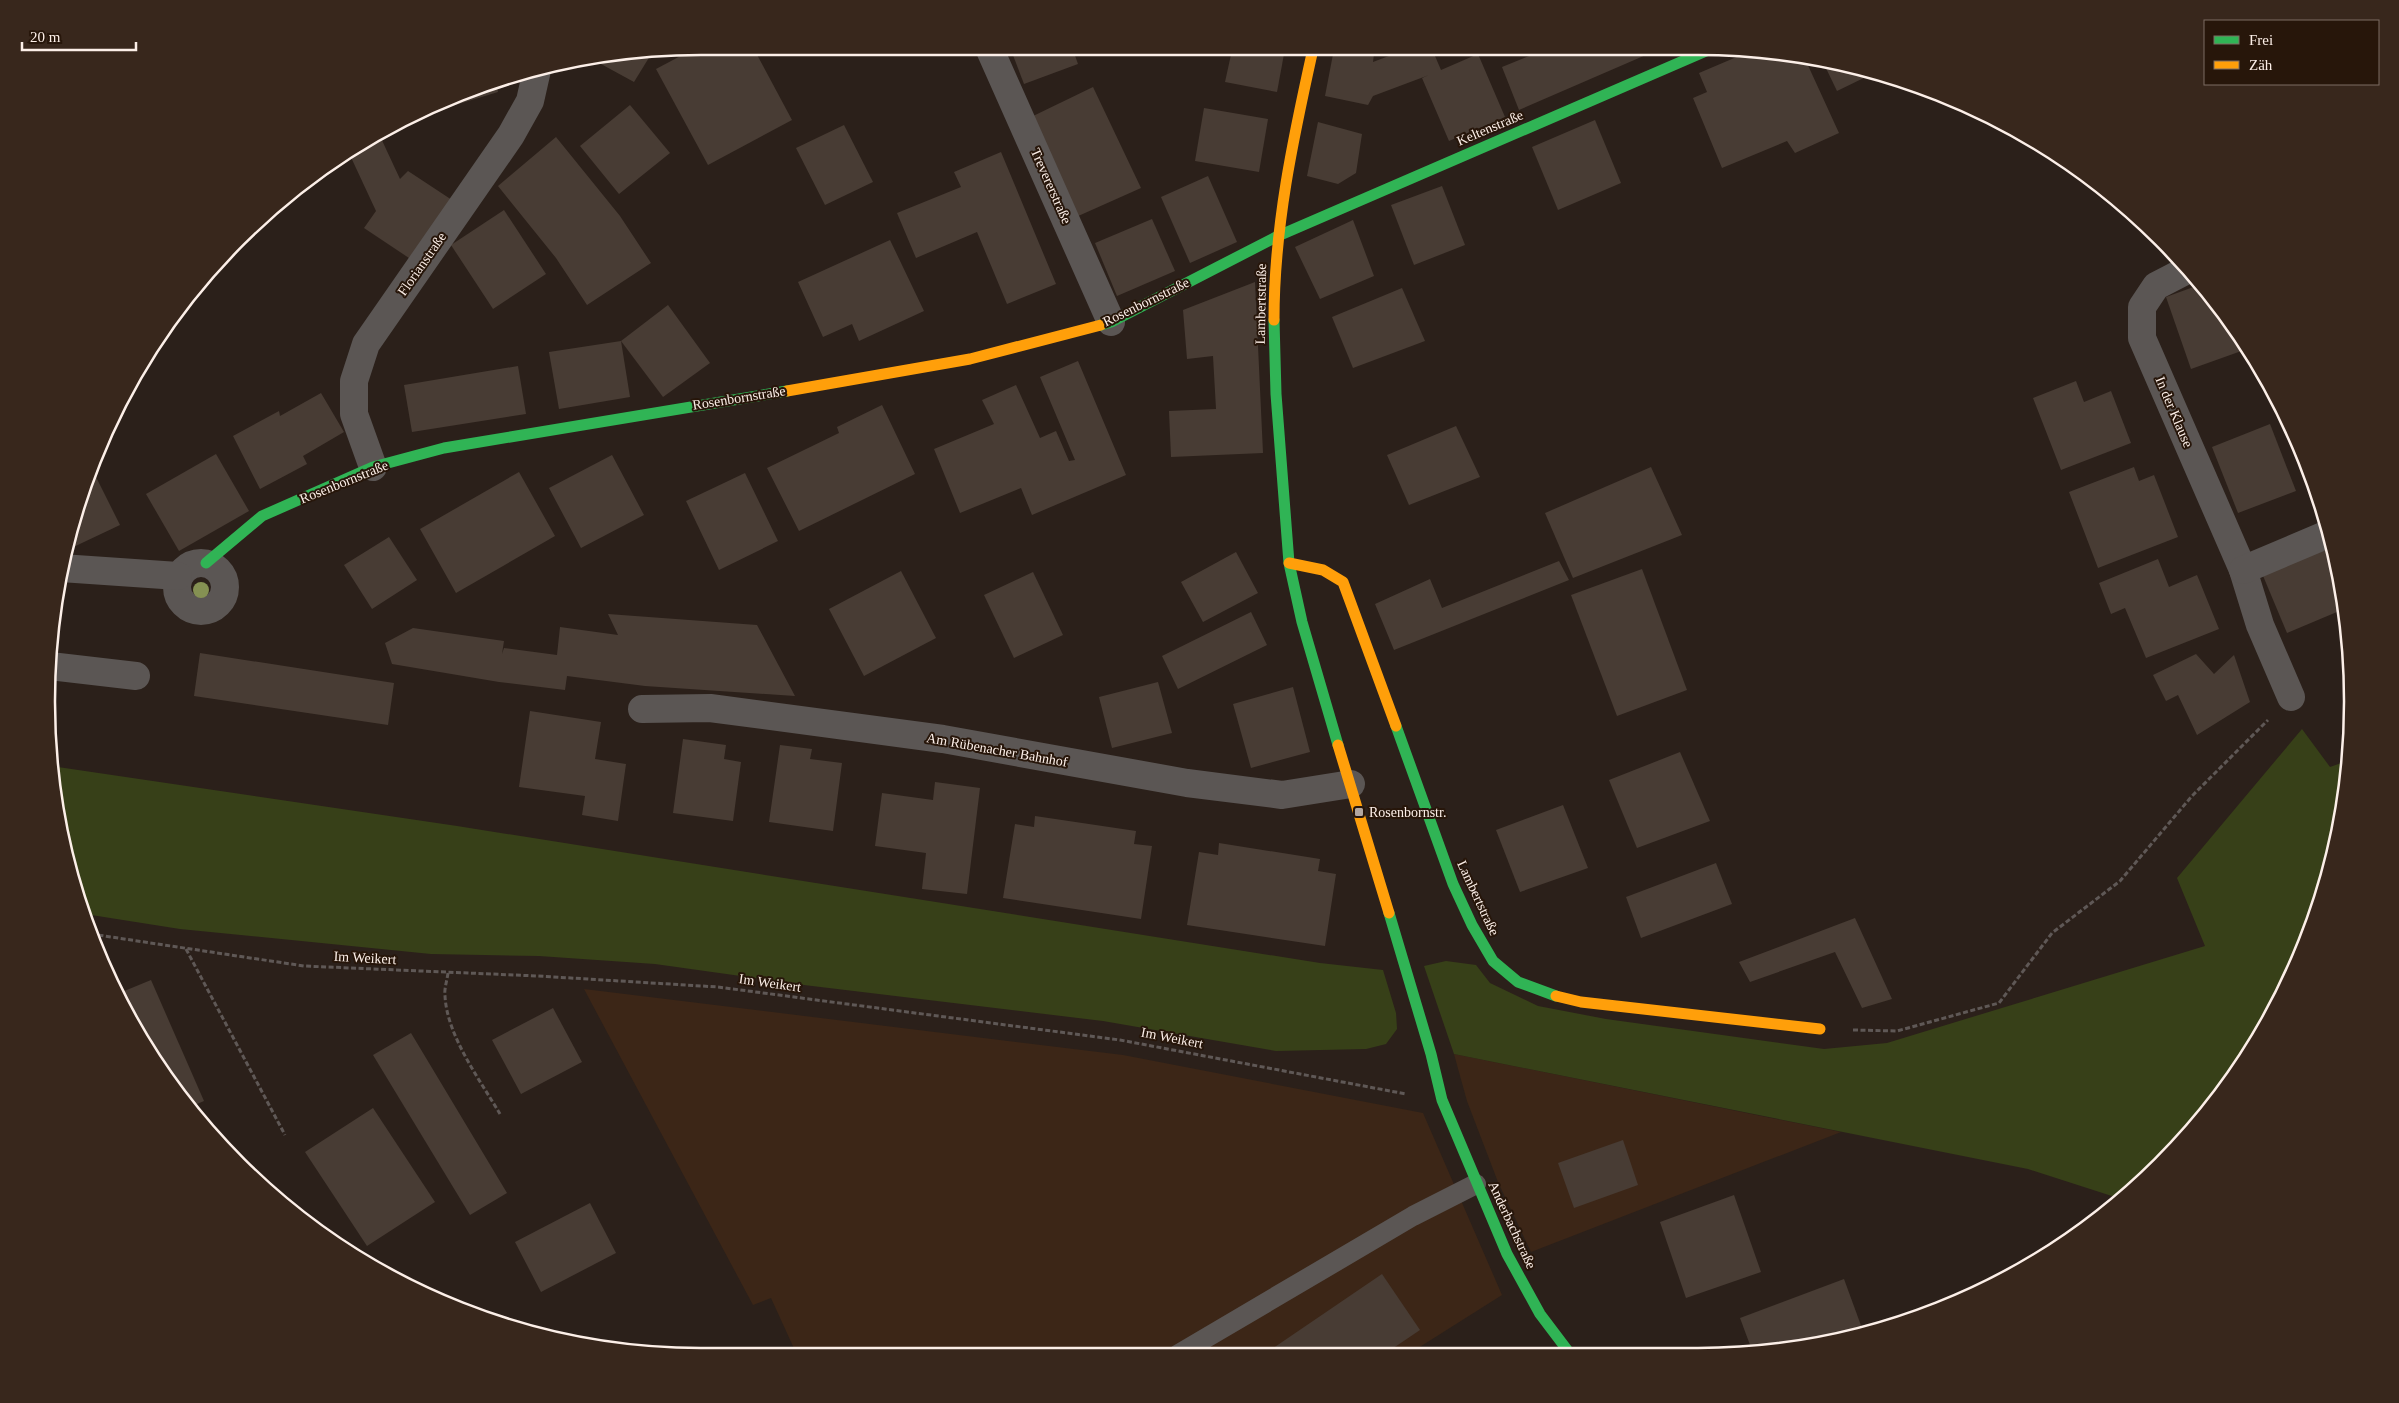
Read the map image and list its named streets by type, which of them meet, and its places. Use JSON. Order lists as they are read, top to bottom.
{
  "streets": {
    "street": [
      "Keltenstraße",
      "Trevererstraße",
      "Florianstraße",
      "Rosenbornstraße",
      "Lambertstraße",
      "In der Klause",
      "Am Rübenacher Bahnhof",
      "Anderbachstraße"
    ],
    "path": ["Im Weikert"]
  },
  "crossings": [
    ["Keltenstraße", "Rosenbornstraße"],
    ["Keltenstraße", "Lambertstraße"],
    ["Trevererstraße", "Rosenbornstraße"],
    ["Florianstraße", "Rosenbornstraße"],
    ["Rosenbornstraße", "Lambertstraße"],
    ["Lambertstraße", "Am Rübenacher Bahnhof"],
    ["Lambertstraße", "Im Weikert"],
    ["Lambertstraße", "Anderbachstraße"],
    ["Im Weikert", "Anderbachstraße"]
  ],
  "places": {
    "transit": ["Rosenbornstr."]
  },
  "legend": ["Frei", "Zäh"],
  "scale_bar": "20 m"
}
